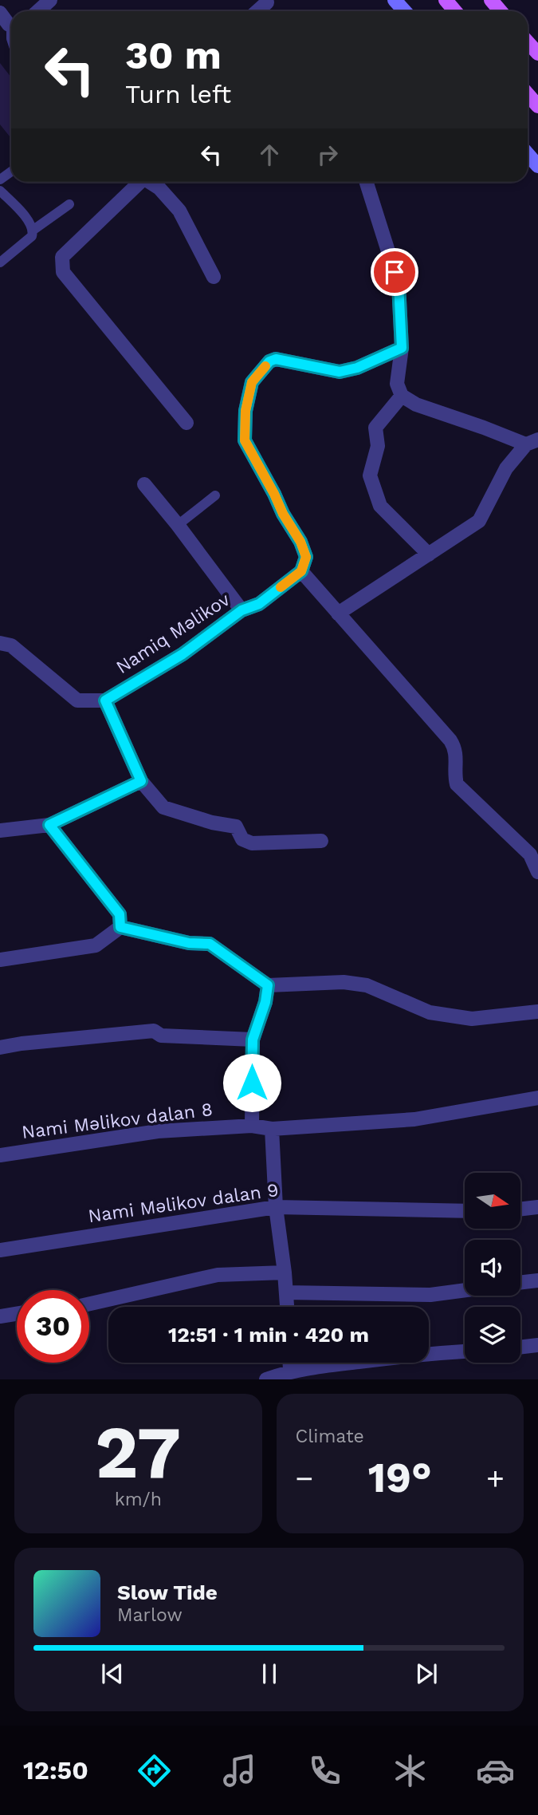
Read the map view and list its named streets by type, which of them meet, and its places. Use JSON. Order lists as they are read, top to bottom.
{
  "streets": {
    "street": ["Namiq Məlikov", "Nami Məlikov dalan 8", "Nami Məlikov dalan 9"]
  },
  "north": "right",
  "page": {
    "turn": ["30 m", "Turn left"],
    "limit": "30",
    "trip": "12:51 · 1 min · 420 m",
    "tile": [
      ["27", "km/h"],
      "Climate"
    ],
    "heat": ["−", "19°", "+"],
    "song": ["Slow Tide", "Marlow"],
    "tabs": "12:50"
  }
}
